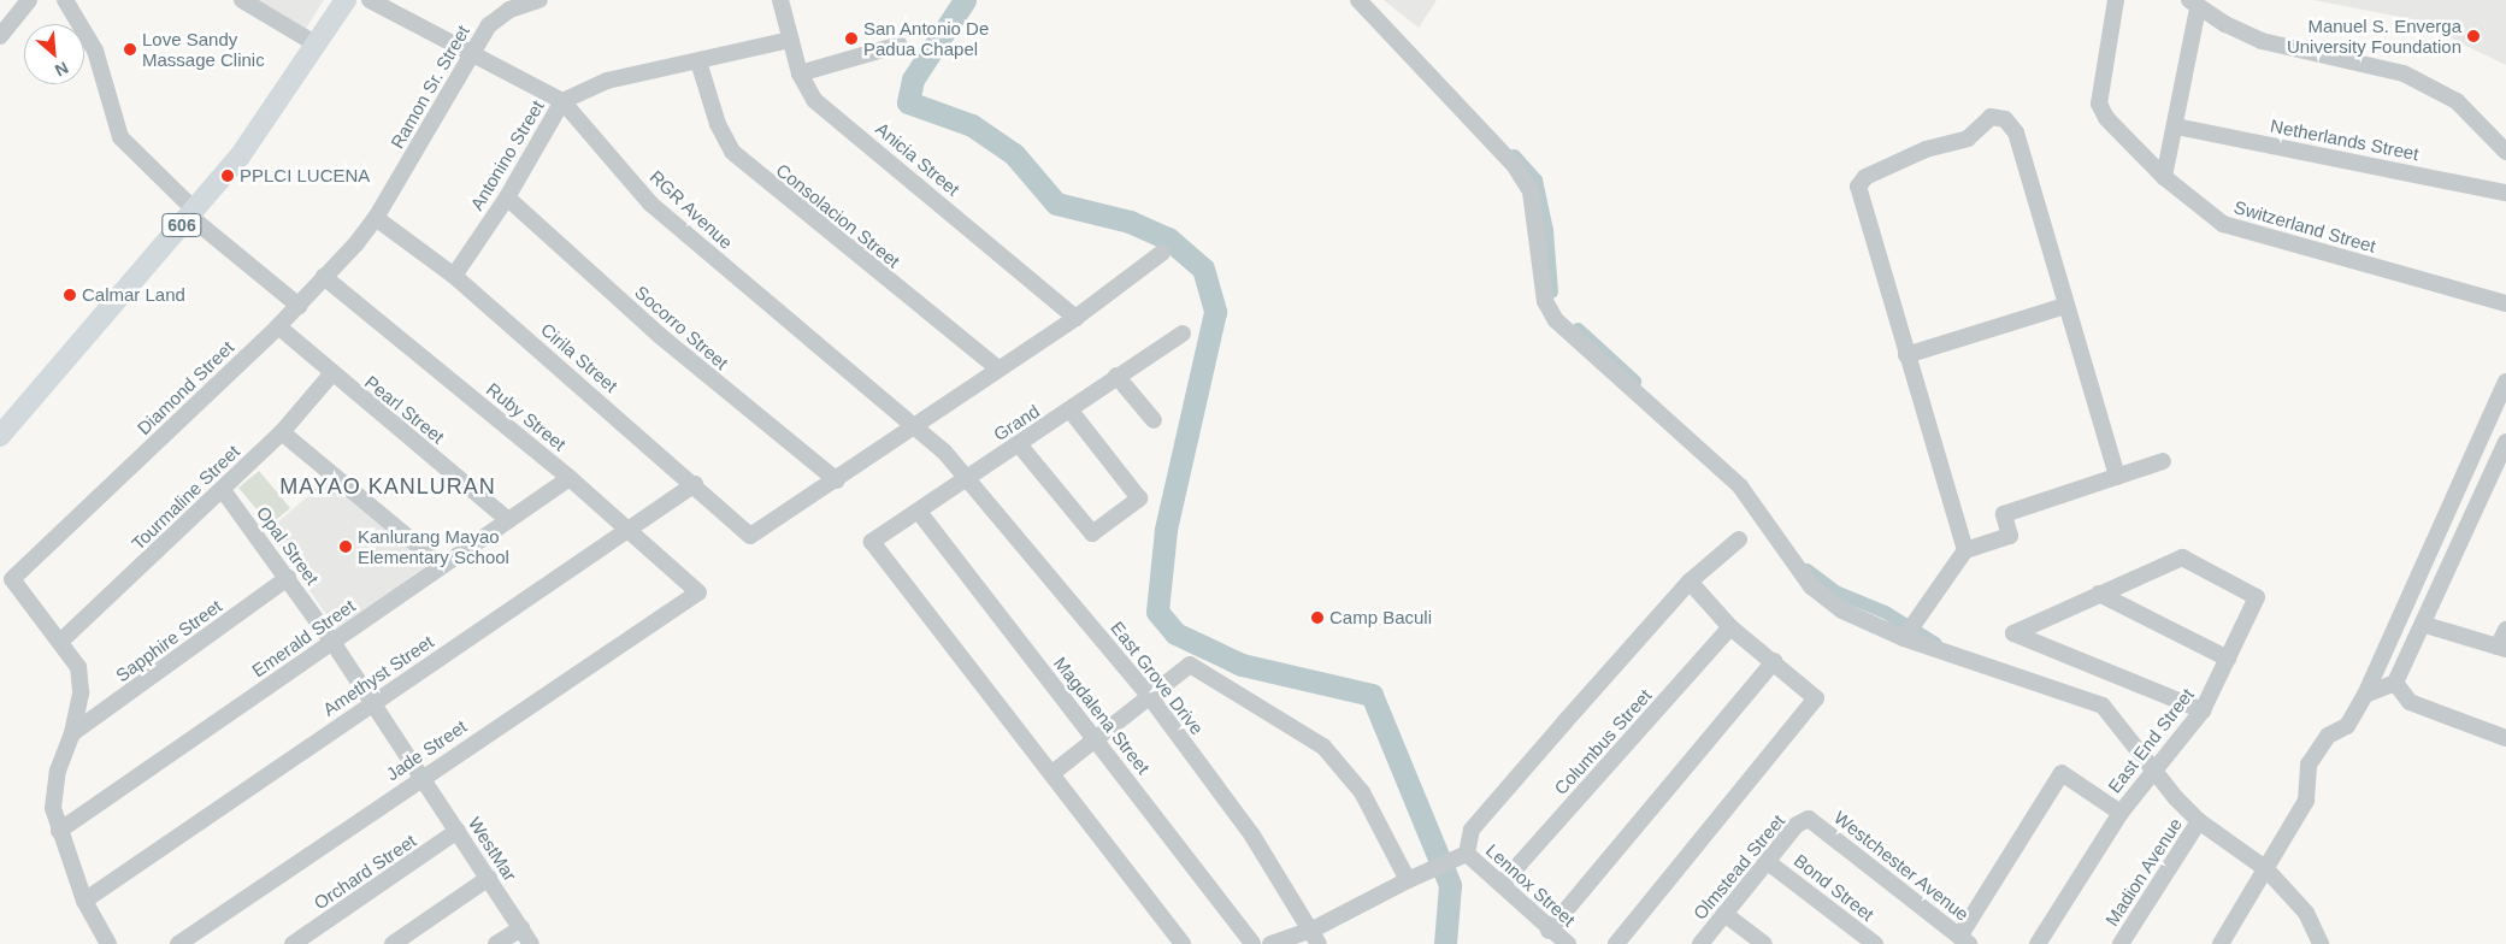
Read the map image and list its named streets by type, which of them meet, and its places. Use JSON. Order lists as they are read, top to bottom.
{
  "streets": {
    "main road": ["606"],
    "street": [
      "Ramon Sr. Street",
      "Netherlands Street",
      "Antonino Street",
      "Anicia Street",
      "RGR Avenue",
      "Consolacion Street",
      "Switzerland Street",
      "Socorro Street",
      "Cirila Street",
      "Diamond Street",
      "Pearl Street",
      "Ruby Street",
      "Grand",
      "Tourmaline Street",
      "Opal Street",
      "Emerald Street",
      "Sapphire Street",
      "Amethyst Street",
      "East Grove Drive",
      "Magdalena Street",
      "East End Street",
      "Columbus Street",
      "Jade Street",
      "WestMar",
      "Westchester Avenue",
      "Olmstead Street",
      "Orchard Street",
      "Madion Avenue",
      "Lennox Street",
      "Bond Street"
    ]
  },
  "crossings": [
    ["Ramon Sr. Street", "RGR Avenue"],
    ["Ramon Sr. Street", "Cirila Street"],
    ["Ramon Sr. Street", "Diamond Street"],
    ["Antonino Street", "Anicia Street"],
    ["Antonino Street", "RGR Avenue"],
    ["Antonino Street", "Consolacion Street"],
    ["Antonino Street", "Socorro Street"],
    ["Antonino Street", "Cirila Street"],
    ["RGR Avenue", "East Grove Drive"],
    ["Socorro Street", "Cirila Street"],
    ["Cirila Street", "Diamond Street"],
    ["Cirila Street", "Amethyst Street"],
    ["Diamond Street", "Pearl Street"],
    ["Diamond Street", "Ruby Street"],
    ["Diamond Street", "Tourmaline Street"],
    ["Pearl Street", "Tourmaline Street"],
    ["Pearl Street", "Emerald Street"],
    ["Ruby Street", "Emerald Street"],
    ["Ruby Street", "Amethyst Street"],
    ["Ruby Street", "Jade Street"],
    ["Grand", "East Grove Drive"],
    ["Grand", "Magdalena Street"],
    ["Tourmaline Street", "Opal Street"],
    ["Opal Street", "Emerald Street"],
    ["Opal Street", "Sapphire Street"],
    ["Opal Street", "Amethyst Street"],
    ["Opal Street", "Jade Street"],
    ["Opal Street", "WestMar"],
    ["Columbus Street", "Lennox Street"],
    ["Jade Street", "WestMar"],
    ["WestMar", "Orchard Street"],
    ["Westchester Avenue", "Olmstead Street"],
    ["Olmstead Street", "Bond Street"]
  ],
  "districts": ["MAYAO KANLURAN"],
  "places": [
    "Manuel S. Enverga University Foundation",
    "San Antonio De Padua Chapel",
    "Love Sandy Massage Clinic",
    "PPLCI LUCENA",
    "Calmar Land",
    "Kanlurang Mayao Elementary School",
    "Camp Baculi"
  ],
  "north": "bottom right"
}
